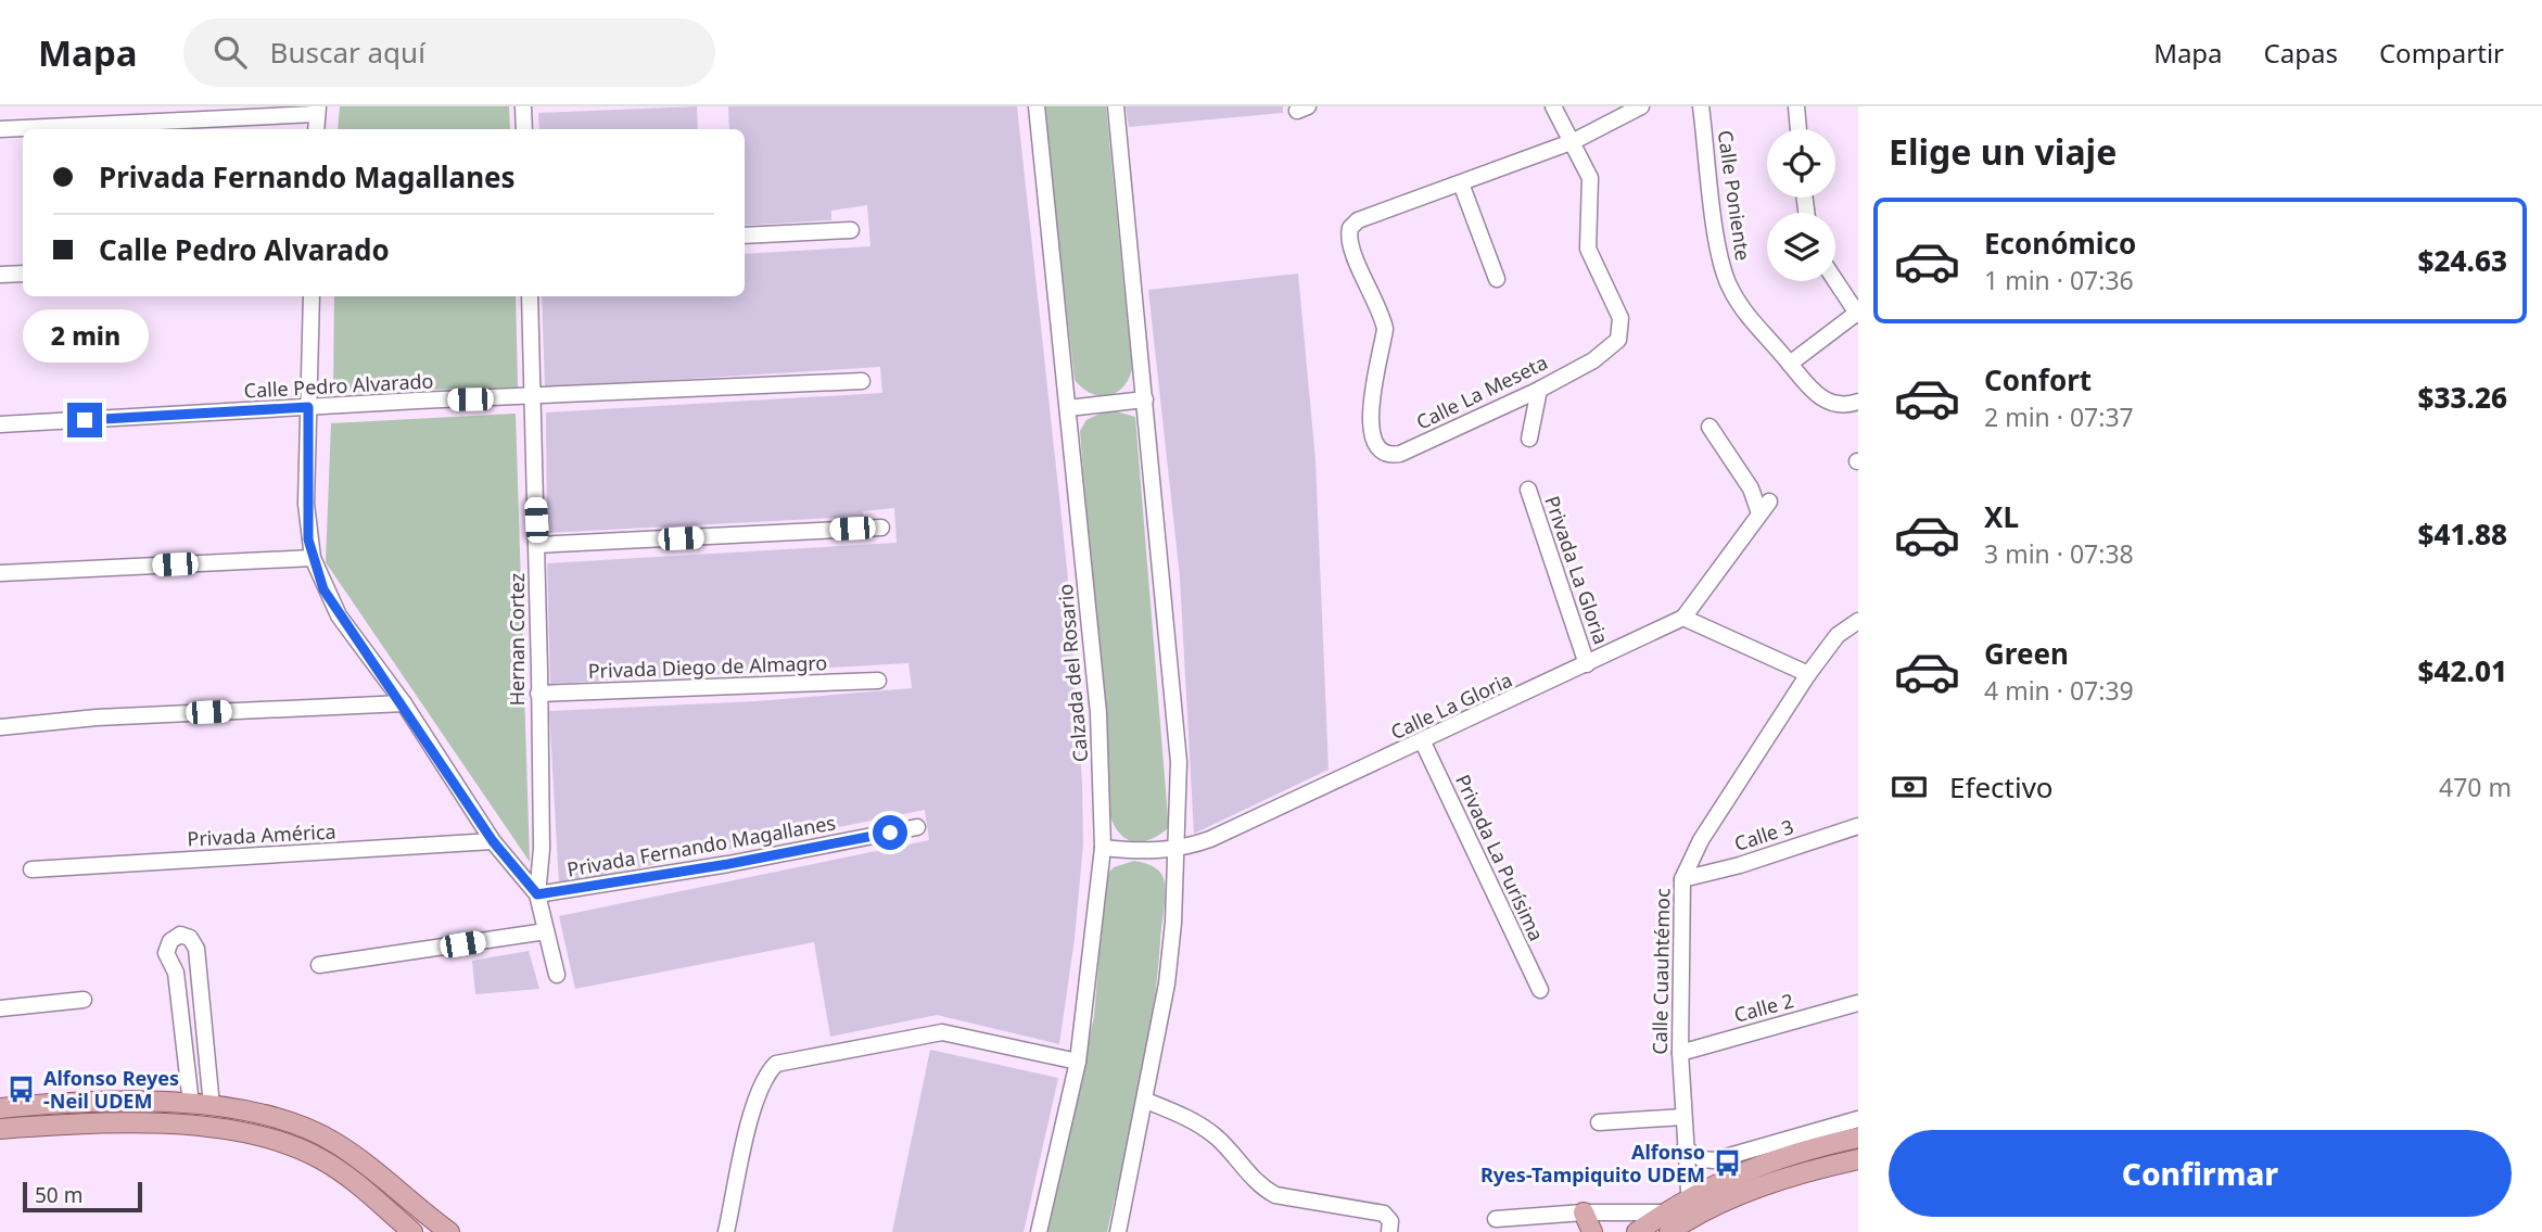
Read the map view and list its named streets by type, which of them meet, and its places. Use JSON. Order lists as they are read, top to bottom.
{
  "streets": {
    "street": [
      "Calle Poniente",
      "Calle Pedro Alvarado",
      "Calle La Meseta",
      "Privada La Gloria",
      "Hernan Cortez",
      "Privada Diego de Almagro",
      "Calzada del Rosario",
      "Calle La Gloria",
      "Privada América",
      "Calle 3",
      "Privada Fernando Magallanes",
      "Privada La Purísima",
      "Calle Cuauhtémoc",
      "Calle 2"
    ]
  },
  "crossings": [
    ["Calle Pedro Alvarado", "Hernan Cortez"],
    ["Privada La Gloria", "Calle La Gloria"],
    ["Hernan Cortez", "Privada Diego de Almagro"],
    ["Hernan Cortez", "Privada Fernando Magallanes"],
    ["Calzada del Rosario", "Calle La Gloria"],
    ["Calle La Gloria", "Privada La Purísima"],
    ["Calle 3", "Calle Cuauhtémoc"],
    ["Calle Cuauhtémoc", "Calle 2"]
  ],
  "places": {
    "bus stop": ["Alfonso Reyes -Neil UDEM", "Alfonso Ryes-Tampiquito UDEM"]
  },
  "scale_bar": "50 m",
  "page": {
    "header": "Mapa",
    "search": "Buscar aquí",
    "nav": ["Mapa", "Capas", "Compartir"],
    "heading": "Elige un viaje",
    "banner": ["Privada Fernando Magallanes", "Calle Pedro Alvarado"],
    "list": [
      {
        "name": "Económico",
        "note": "1 min · 07:36",
        "value": "$24.63"
      },
      {
        "name": "Confort",
        "note": "2 min · 07:37",
        "value": "$33.26"
      },
      {
        "name": "XL",
        "note": "3 min · 07:38",
        "value": "$41.88"
      },
      {
        "name": "Green",
        "note": "4 min · 07:39",
        "value": "$42.01"
      }
    ],
    "bubble": "2 min",
    "pay": ["Efectivo", "470 m"],
    "buttons": "Confirmar",
    "scale": "50 m"
  }
}
